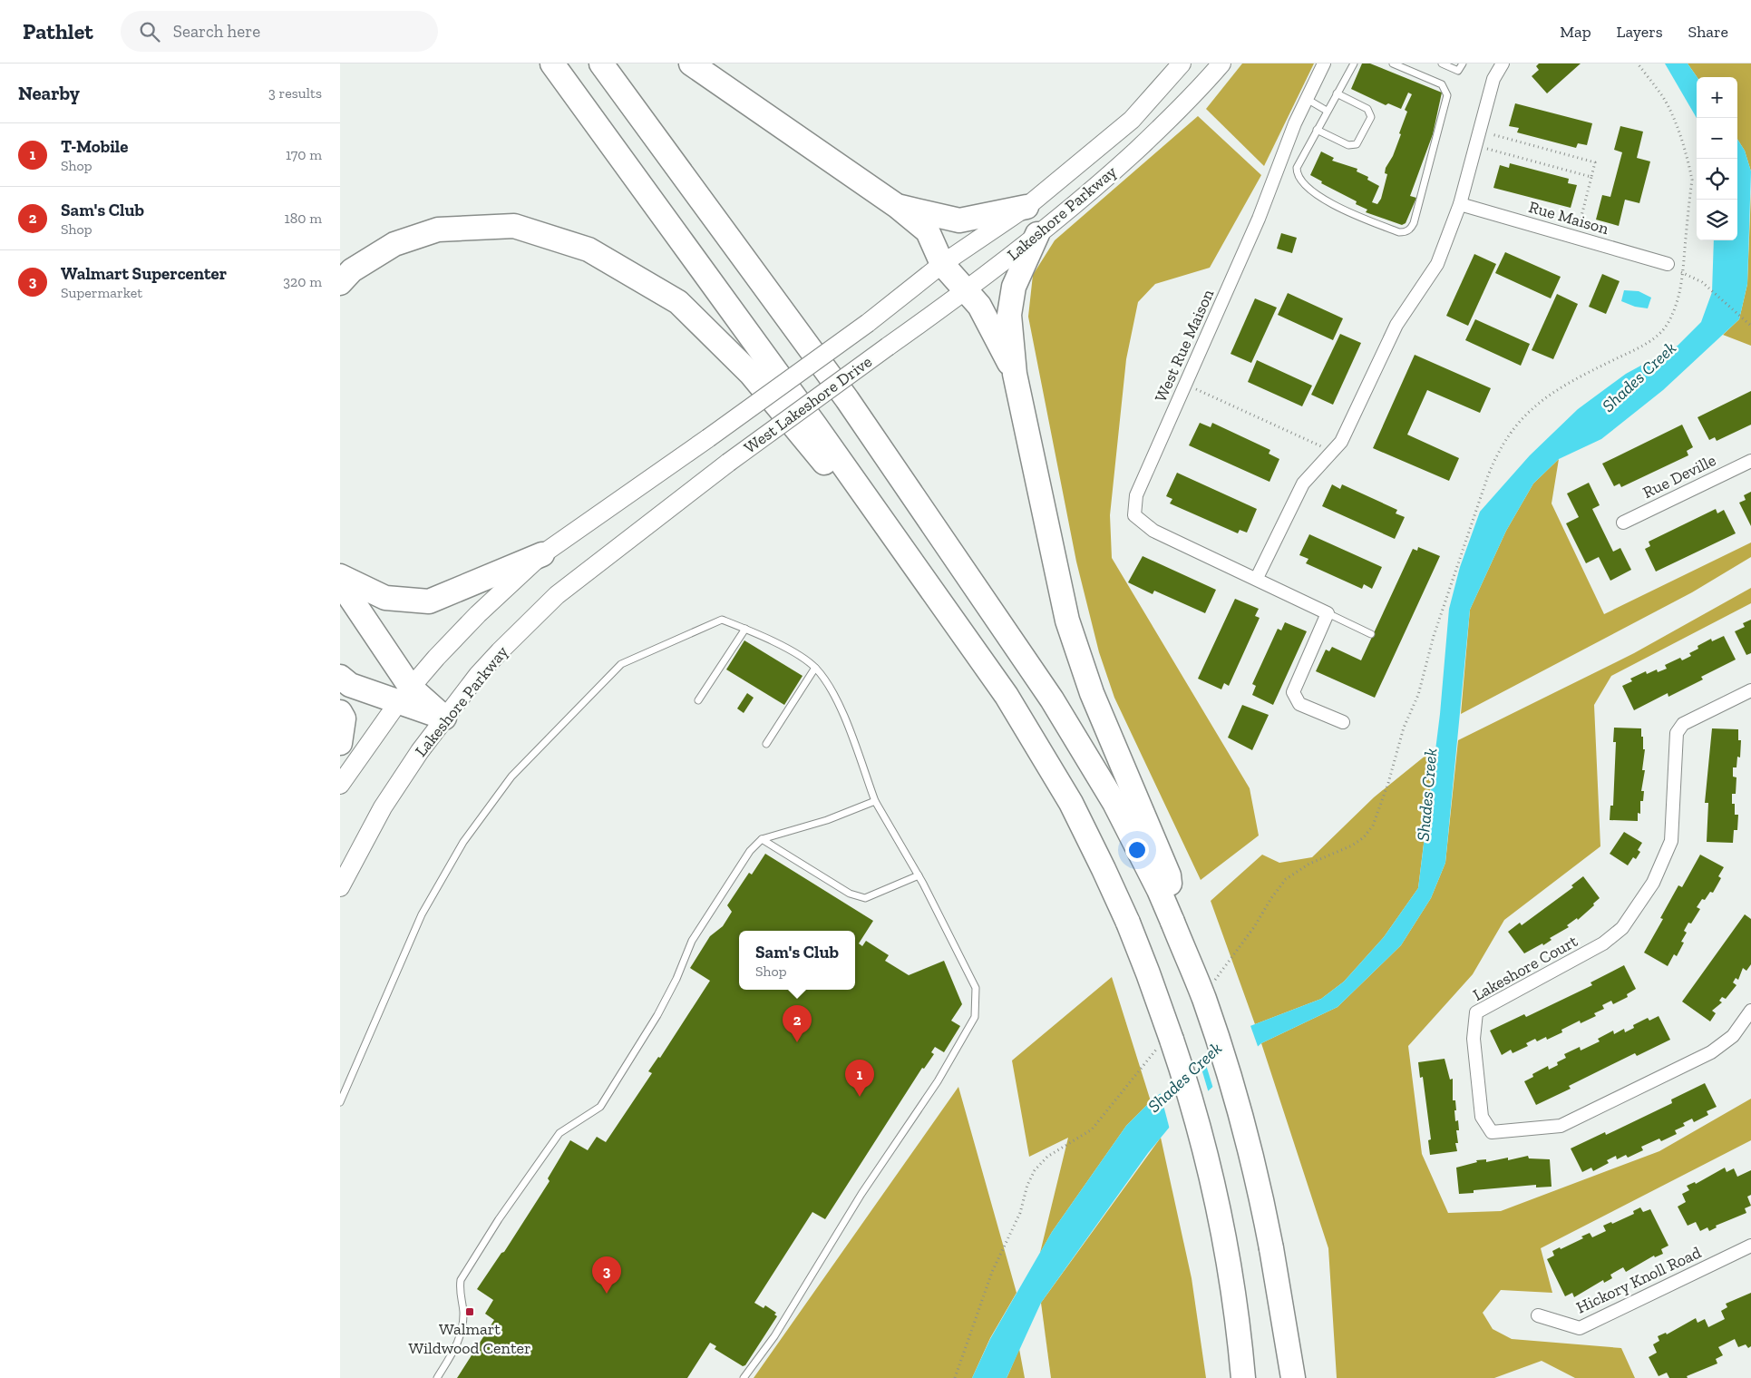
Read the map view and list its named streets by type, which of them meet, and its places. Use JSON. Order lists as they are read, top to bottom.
{
  "streets": {
    "main road": ["Lakeshore Parkway", "West Lakeshore Drive"],
    "street": [
      "Rue Maison",
      "West Rue Maison",
      "Rue Deville",
      "Lakeshore Court",
      "Hickory Knoll Road"
    ]
  },
  "crossings": [
    ["Lakeshore Parkway", "West Lakeshore Drive"]
  ],
  "water": ["Shades Creek"],
  "places": {
    "transit": ["Walmart Wildwood Center"]
  },
  "page": {
    "header": "Pathlet",
    "search": "Search here",
    "nav": ["Map", "Layers", "Share"],
    "heading": ["Nearby", "3 results"],
    "map_buttons": ["+", "−"],
    "list": [
      {
        "mark": "1",
        "name": "T-Mobile",
        "note": "Shop",
        "value": "170 m"
      },
      {
        "mark": "2",
        "name": "Sam's Club",
        "note": "Shop",
        "value": "180 m"
      },
      {
        "mark": "3",
        "name": "Walmart Supercenter",
        "note": "Supermarket",
        "value": "320 m"
      }
    ],
    "popup": ["Sam's Club", "Shop"],
    "pins": ["2", "1", "3"]
  }
}
